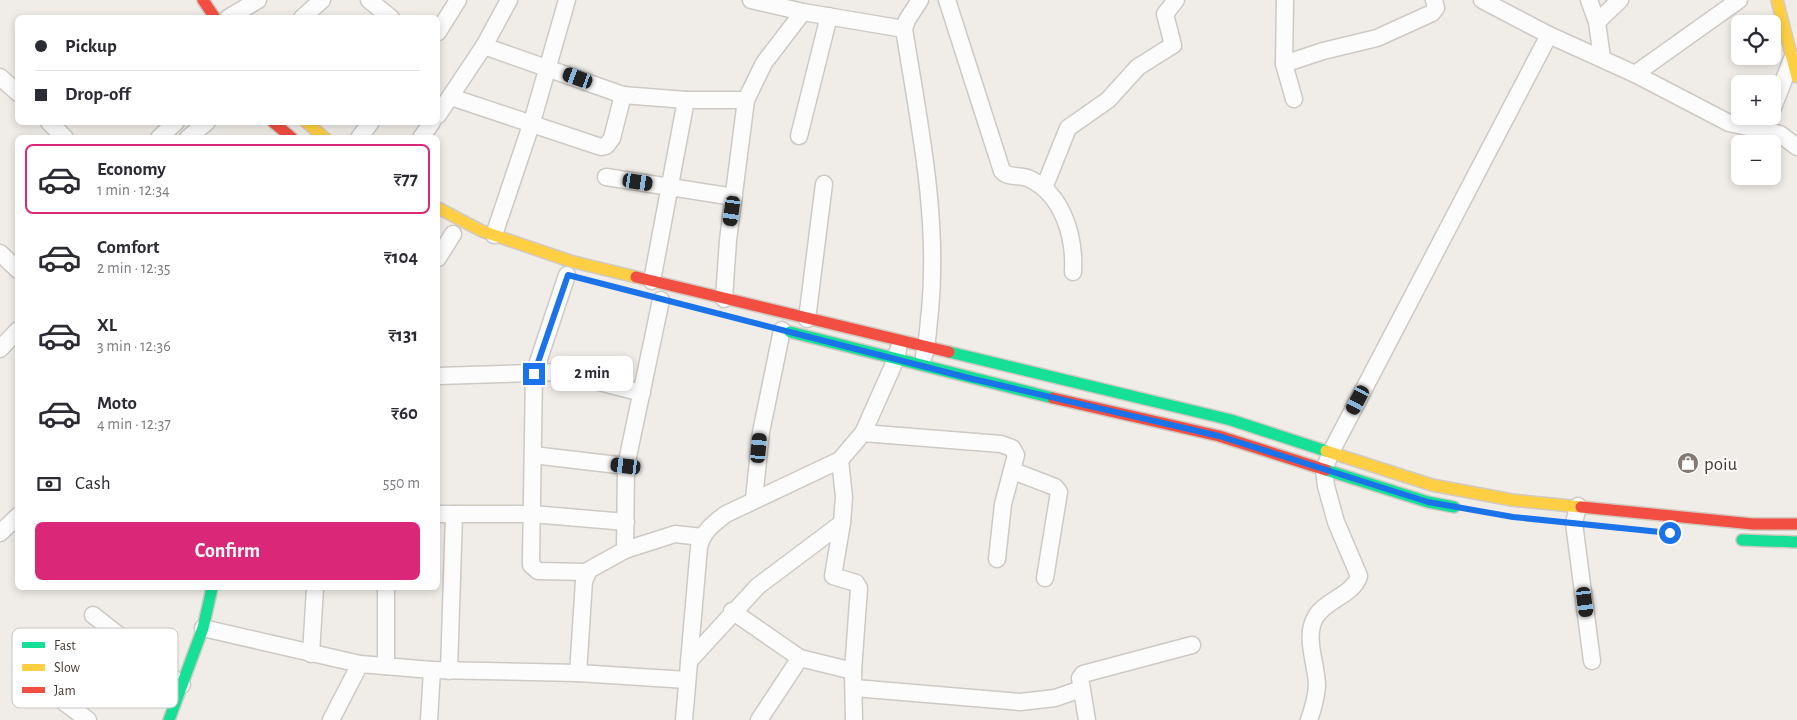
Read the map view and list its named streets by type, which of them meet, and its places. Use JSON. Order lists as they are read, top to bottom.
{
  "places": {
    "shop": ["poiu"]
  },
  "legend": ["Fast", "Slow", "Jam"],
  "page": {
    "map_buttons": ["+", "−"],
    "banner": ["Pickup", "Drop-off"],
    "list": [
      {
        "name": "Economy",
        "note": "1 min · 12:34",
        "value": "₹77"
      },
      {
        "name": "Comfort",
        "note": "2 min · 12:35",
        "value": "₹104"
      },
      {
        "name": "XL",
        "note": "3 min · 12:36",
        "value": "₹131"
      },
      {
        "name": "Moto",
        "note": "4 min · 12:37",
        "value": "₹60"
      }
    ],
    "bubble": "2 min",
    "pay": ["Cash", "550 m"],
    "buttons": "Confirm"
  }
}
